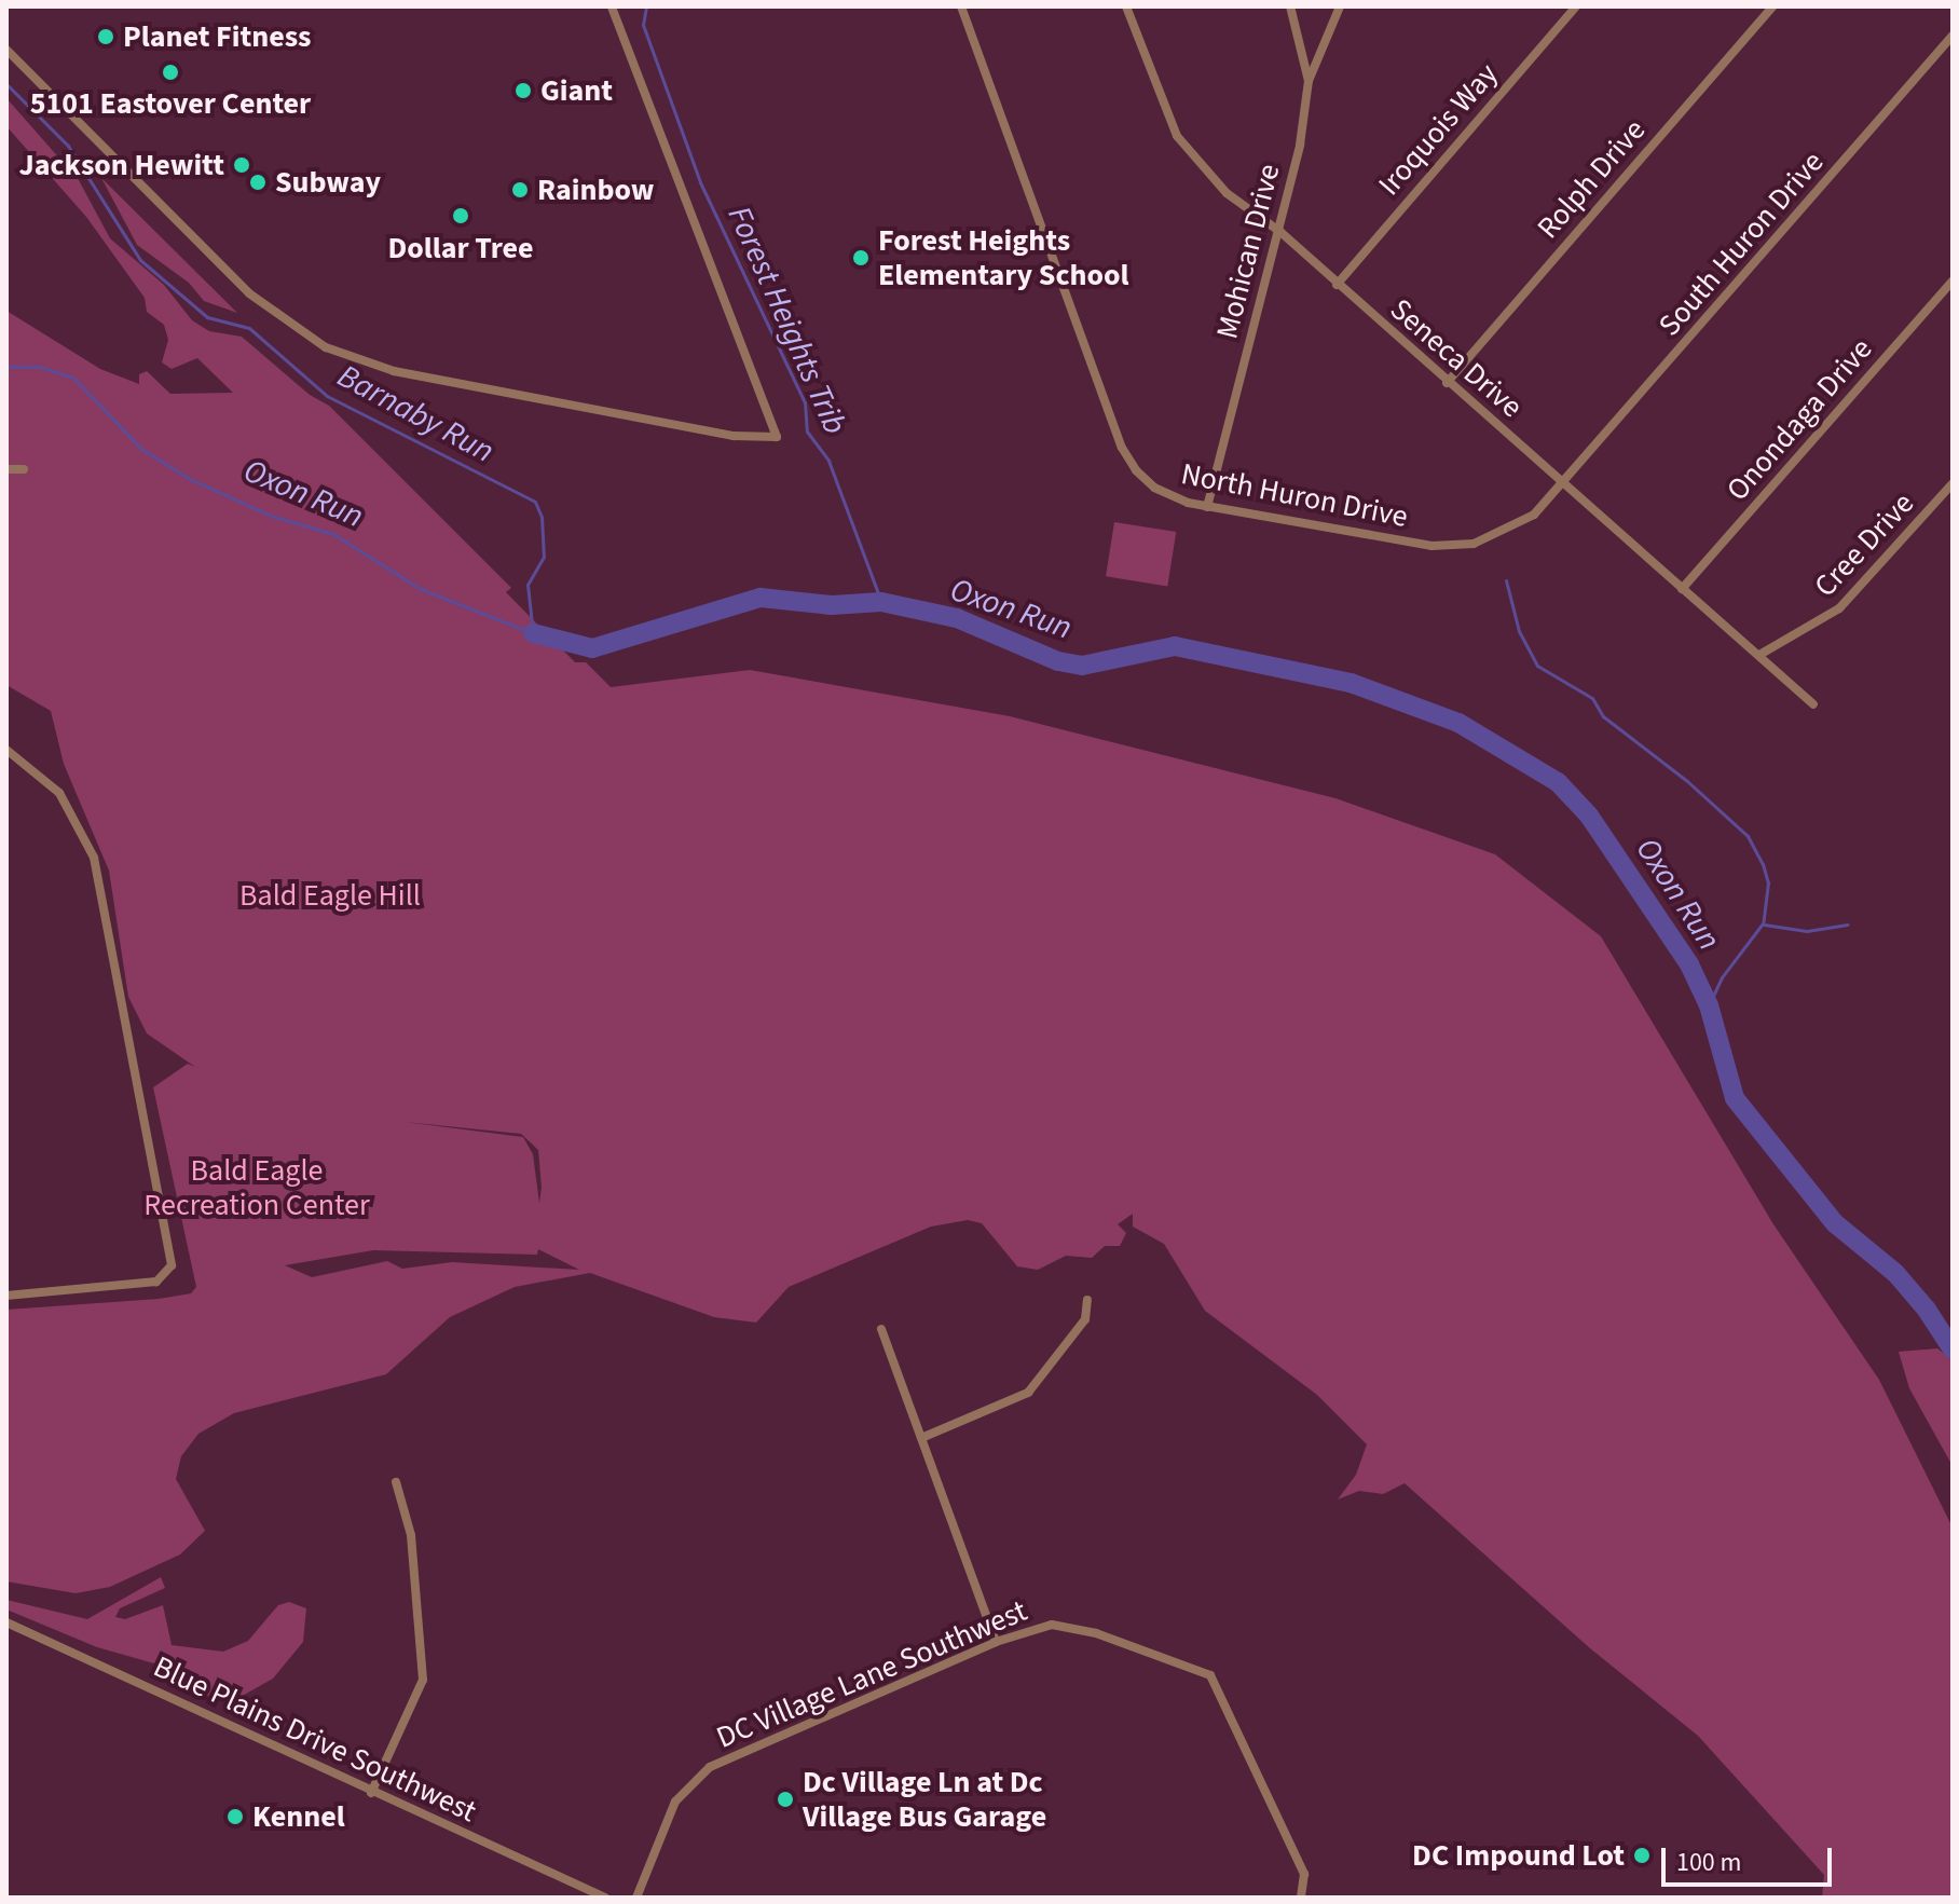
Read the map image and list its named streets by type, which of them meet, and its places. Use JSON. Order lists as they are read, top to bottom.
{
  "streets": {
    "street": [
      "Iroquois Way",
      "Rolph Drive",
      "South Huron Drive",
      "Mohican Drive",
      "Seneca Drive",
      "Onondaga Drive",
      "North Huron Drive",
      "Cree Drive",
      "DC Village Lane Southwest",
      "Blue Plains Drive Southwest"
    ]
  },
  "crossings": [
    ["Iroquois Way", "Seneca Drive"],
    ["Rolph Drive", "Seneca Drive"],
    ["South Huron Drive", "Seneca Drive"],
    ["South Huron Drive", "North Huron Drive"],
    ["Mohican Drive", "Seneca Drive"],
    ["Mohican Drive", "North Huron Drive"],
    ["Seneca Drive", "Onondaga Drive"],
    ["Seneca Drive", "North Huron Drive"],
    ["Seneca Drive", "Cree Drive"]
  ],
  "water": ["Forest Heights Trib", "Barnaby Run", "Oxon Run"],
  "parks": ["Bald Eagle Hill", "Bald Eagle Recreation Center"],
  "places": [
    "Planet Fitness",
    "5101 Eastover Center",
    "Giant",
    "Jackson Hewitt",
    "Subway",
    "Rainbow",
    "Dollar Tree",
    "Forest Heights Elementary School",
    "Dc Village Ln at Dc Village Bus Garage",
    "Kennel",
    "DC Impound Lot"
  ],
  "scale_bar": "100 m"
}
